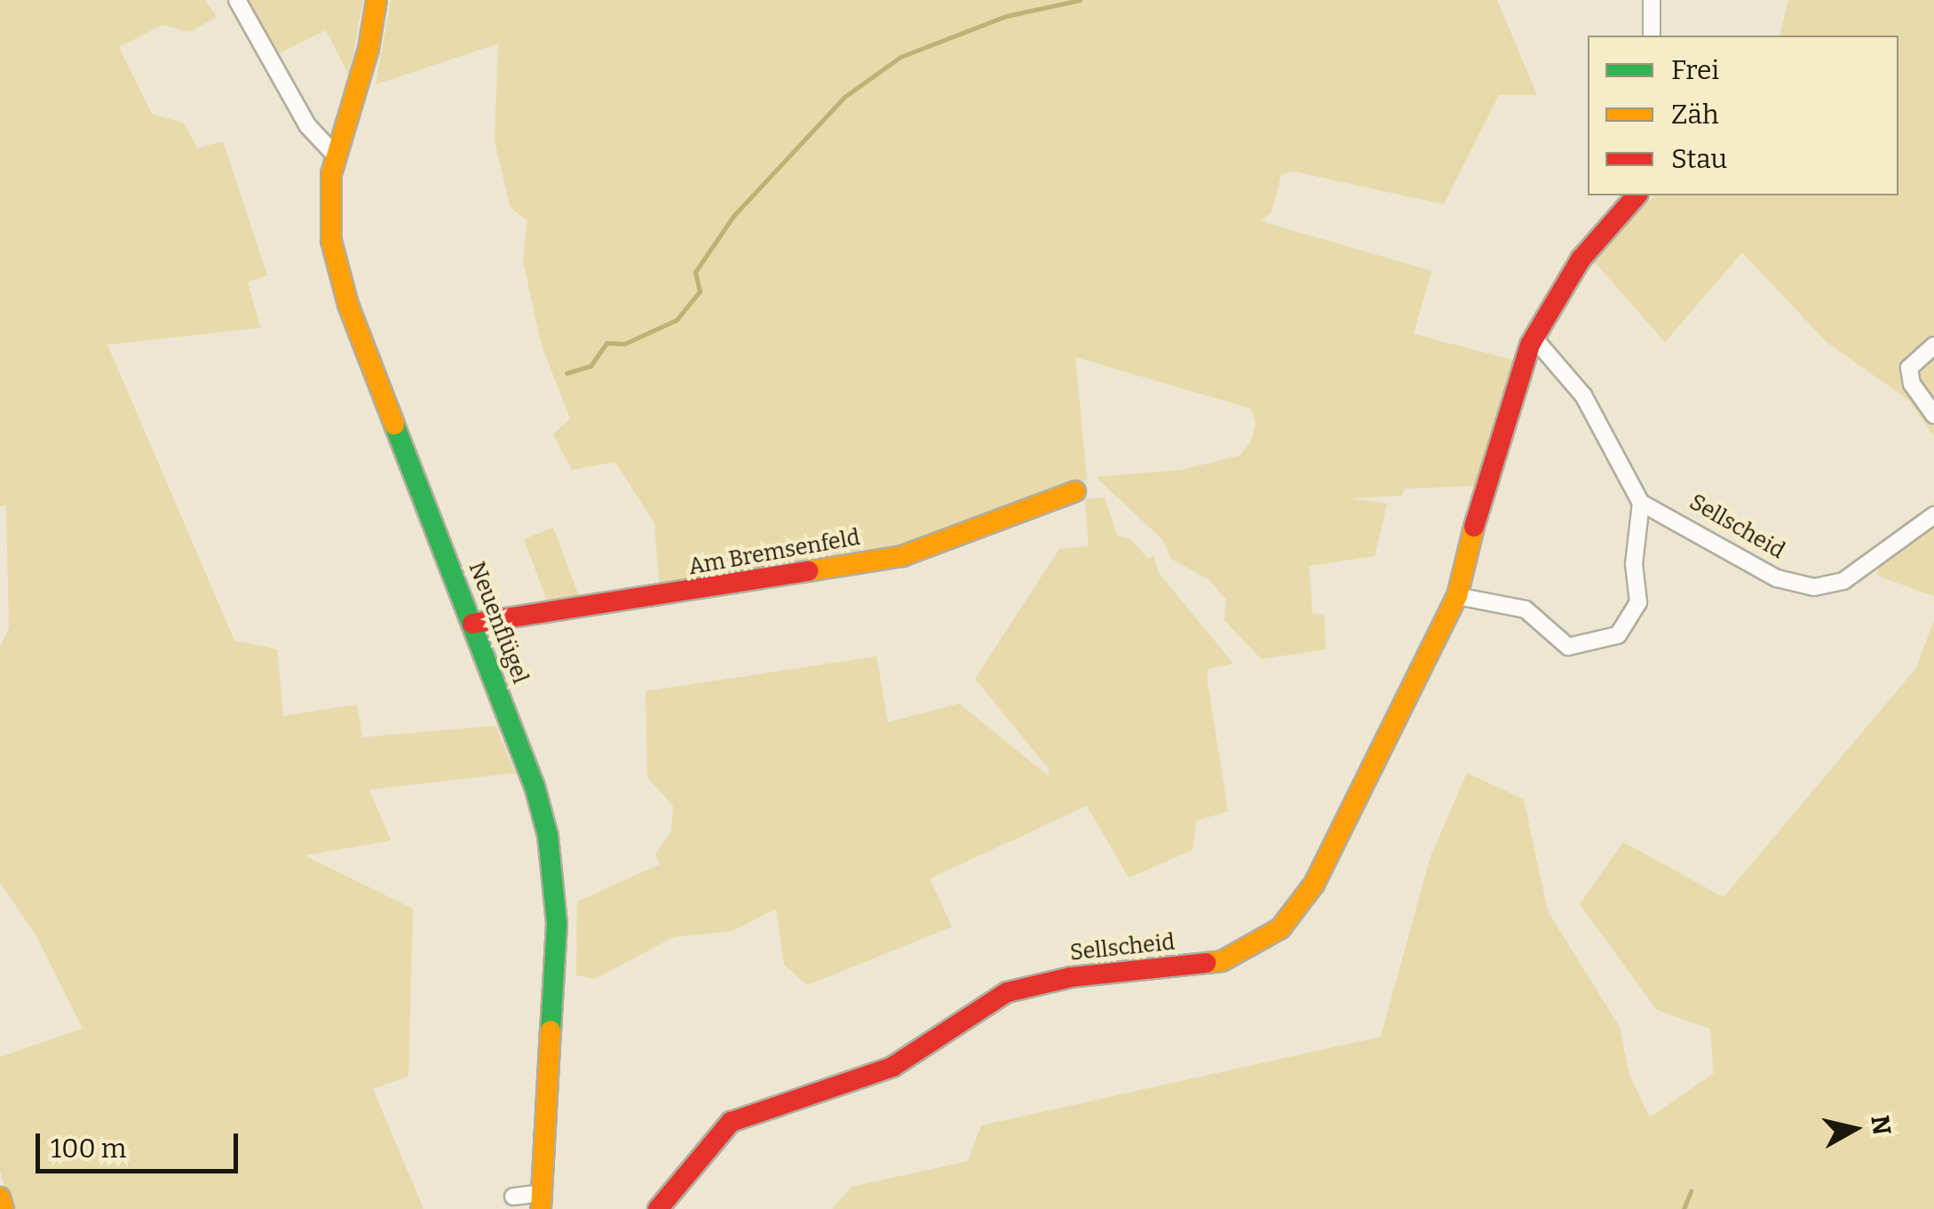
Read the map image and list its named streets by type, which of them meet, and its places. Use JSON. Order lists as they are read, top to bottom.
{
  "streets": {
    "street": ["Sellscheid", "Am Bremsenfeld", "Neuenflügel"]
  },
  "crossings": [
    ["Am Bremsenfeld", "Neuenflügel"]
  ],
  "legend": ["Frei", "Zäh", "Stau"],
  "scale_bar": "100 m",
  "north": "right"
}
